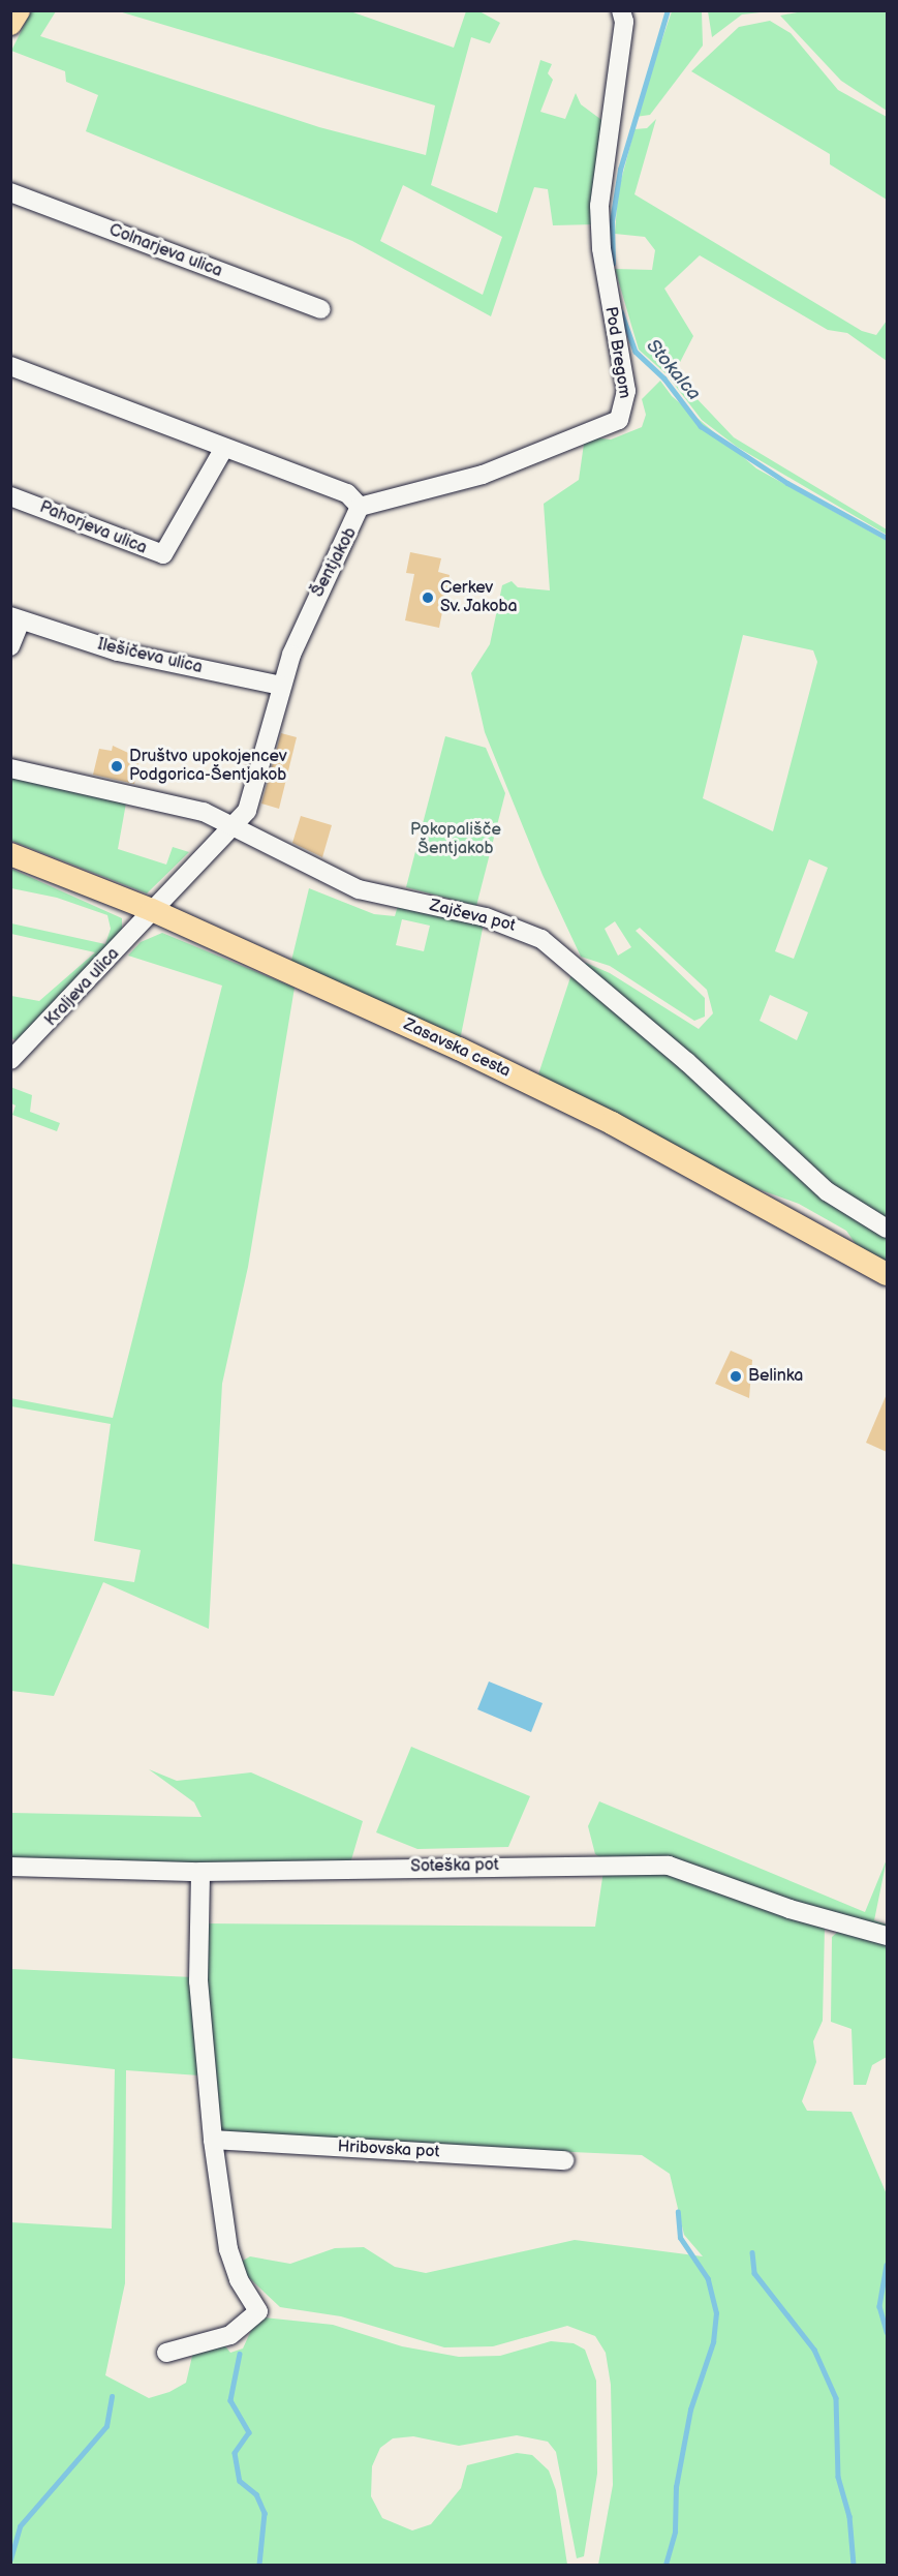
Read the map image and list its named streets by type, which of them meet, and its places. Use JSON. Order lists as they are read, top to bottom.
{
  "streets": {
    "main road": ["Zasavska cesta"],
    "street": [
      "Colnarjeva ulica",
      "Pod Bregom",
      "Pahorjeva ulica",
      "Šentjakob",
      "Ilešičeva ulica",
      "Zajčeva pot",
      "Kraljeva ulica",
      "Soteška pot",
      "Hribovska pot"
    ]
  },
  "crossings": [
    ["Pod Bregom", "Šentjakob"],
    ["Pahorjeva ulica", "Šentjakob"],
    ["Šentjakob", "Ilešičeva ulica"],
    ["Šentjakob", "Zajčeva pot"],
    ["Šentjakob", "Kraljeva ulica"],
    ["Šentjakob", "Zasavska cesta"],
    ["Kraljeva ulica", "Zasavska cesta"]
  ],
  "water": ["Stokalca"],
  "parks": ["Pokopališče Šentjakob"],
  "places": ["Cerkev Sv. Jakoba", "Društvo upokojencev Podgorica-Šentjakob", "Belinka"]
}
